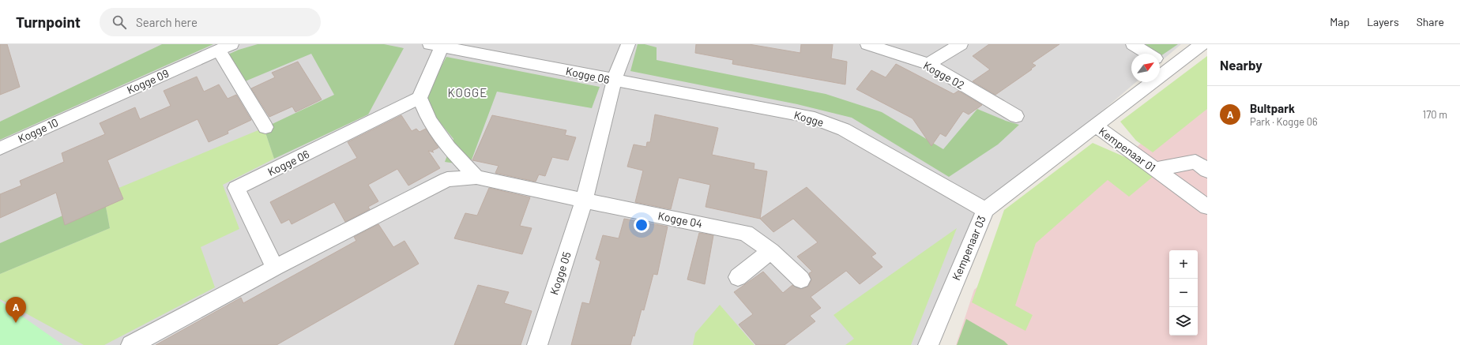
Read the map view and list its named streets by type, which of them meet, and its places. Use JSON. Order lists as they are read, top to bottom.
{
  "streets": {
    "street": [
      "Kogge 06",
      "Kogge 02",
      "Kogge 09",
      "Kogge",
      "Kogge 10",
      "Kempenaar 01",
      "Kogge 04",
      "Kempenaar 03",
      "Kogge 05"
    ]
  },
  "crossings": [
    ["Kogge 06", "Kogge"],
    ["Kogge 06", "Kogge 04"],
    ["Kogge 06", "Kogge 05"],
    ["Kogge 09", "Kogge 10"],
    ["Kogge", "Kempenaar 03"],
    ["Kempenaar 01", "Kempenaar 03"],
    ["Kogge 04", "Kogge 05"]
  ],
  "districts": ["KOGGE"],
  "north": "top right",
  "page": {
    "header": "Turnpoint",
    "search": "Search here",
    "nav": ["Map", "Layers", "Share"],
    "heading": "Nearby",
    "list": [
      {
        "mark": "A",
        "name": "Bultpark",
        "note": "Park · Kogge 06",
        "value": "170 m"
      }
    ],
    "map_buttons": ["+", "−"],
    "pins": "A"
  }
}
